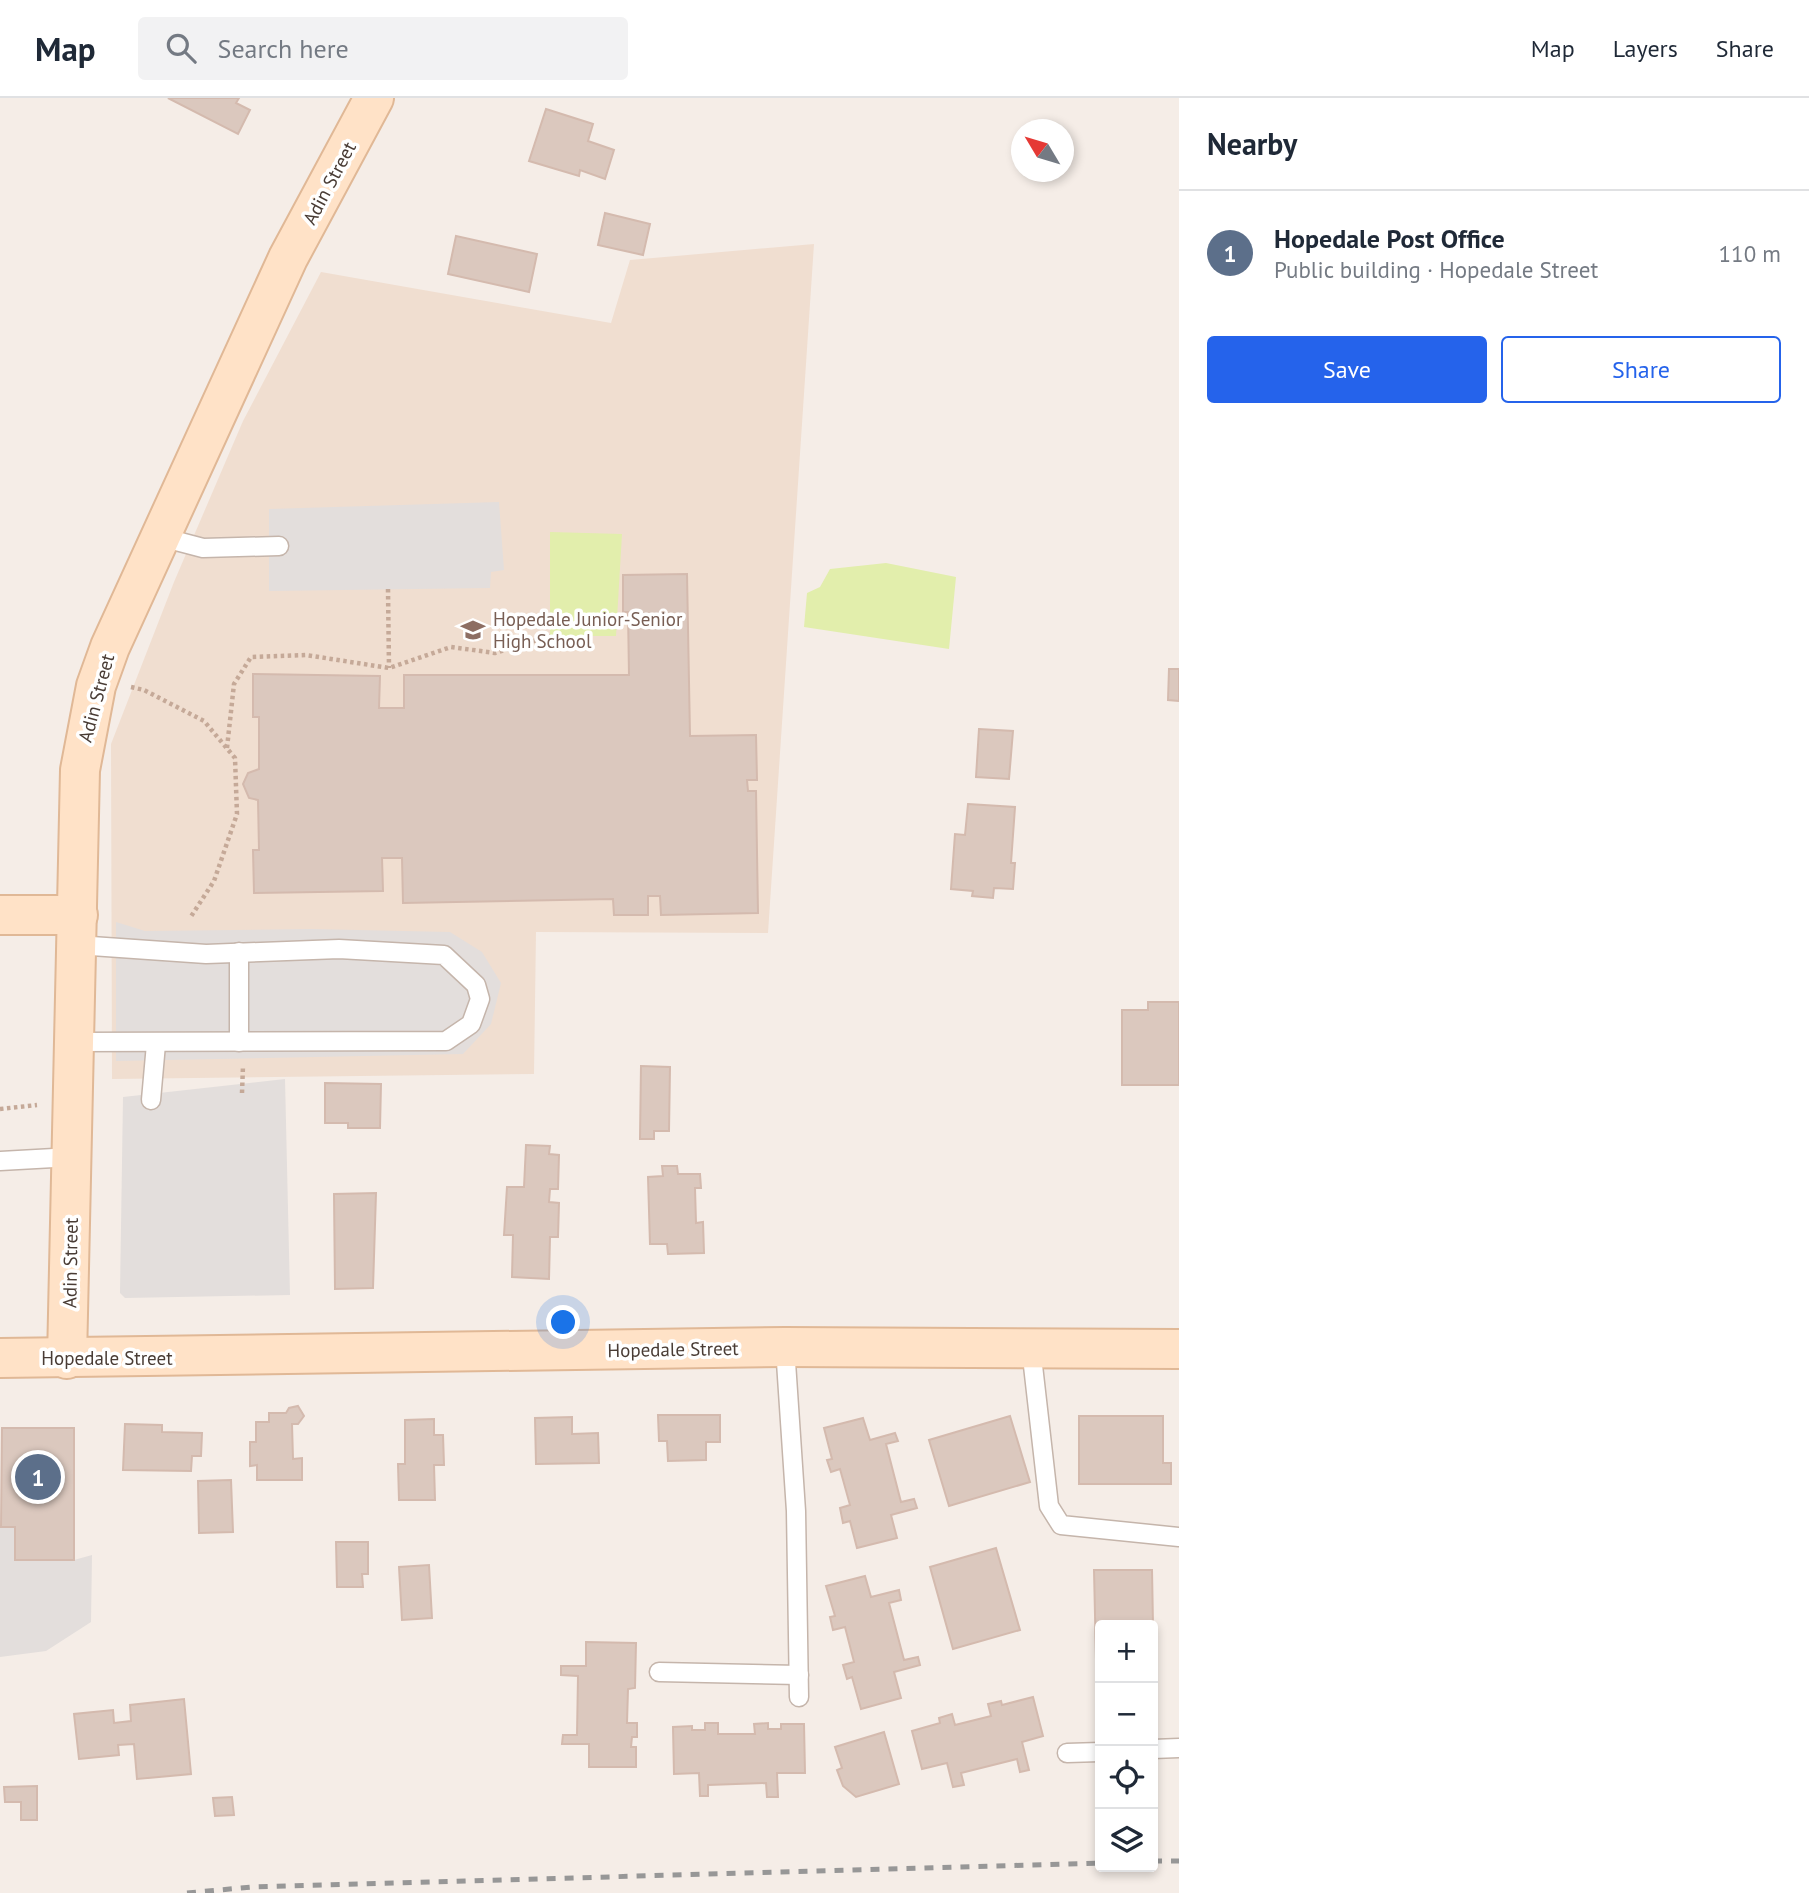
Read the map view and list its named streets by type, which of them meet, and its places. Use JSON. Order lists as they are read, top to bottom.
{
  "streets": {
    "street": ["Adin Street", "Hopedale Street"]
  },
  "crossings": [
    ["Adin Street", "Hopedale Street"]
  ],
  "places": {
    "school or university": ["Hopedale Junior-Senior High School"]
  },
  "north": "top left",
  "page": {
    "header": "Map",
    "search": "Search here",
    "nav": ["Map", "Layers", "Share"],
    "heading": "Nearby",
    "list": [
      {
        "mark": "1",
        "name": "Hopedale Post Office",
        "note": "Public building · Hopedale Street",
        "value": "110 m"
      }
    ],
    "buttons": ["Save", "Share"],
    "pins": "1",
    "map_buttons": ["+", "−"]
  }
}
